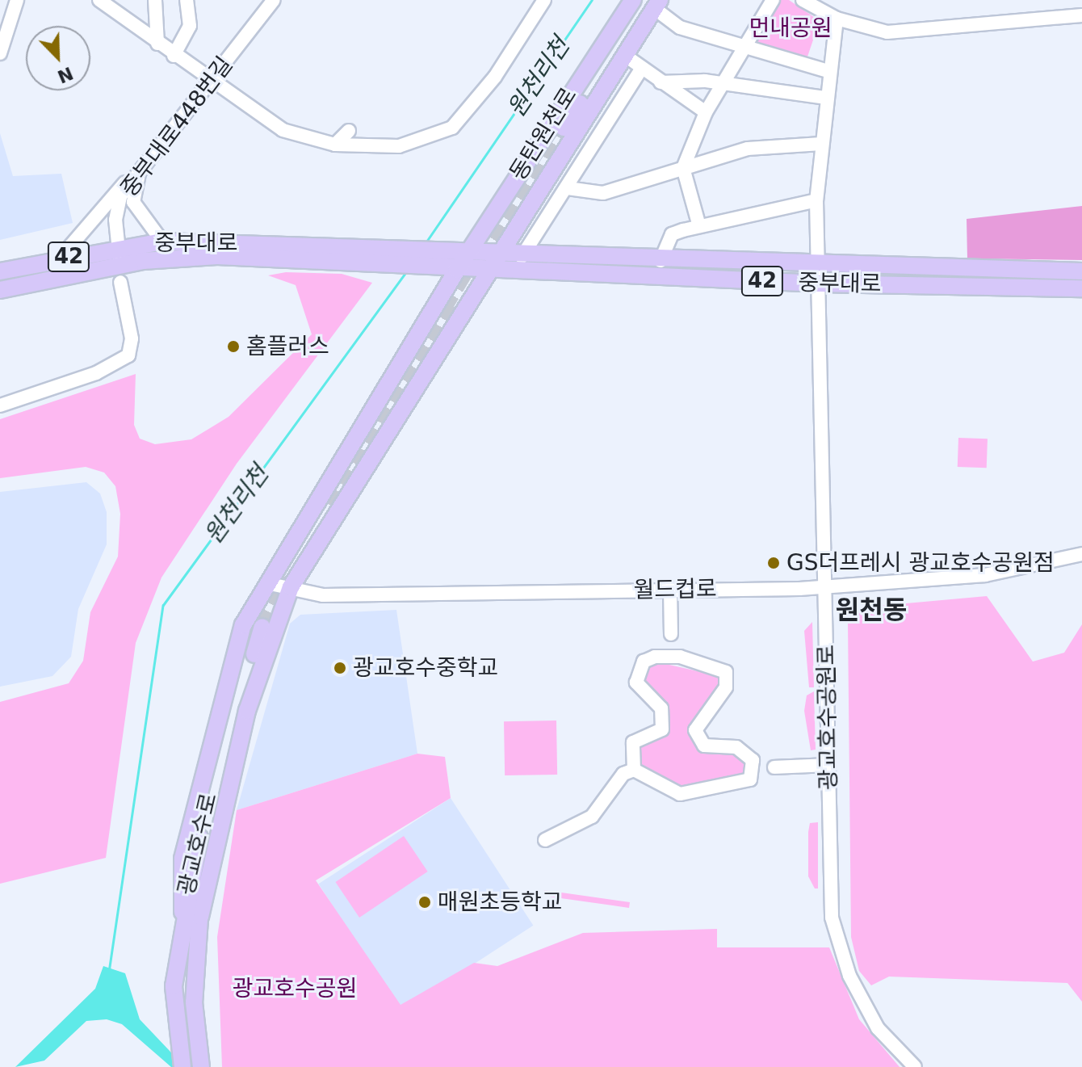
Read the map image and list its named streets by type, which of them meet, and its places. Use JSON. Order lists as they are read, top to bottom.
{
  "streets": {
    "main road": [
      "동탄원천로",
      "중부대로",
      "42",
      "광교호수로"
    ],
    "street": ["중부대로448번길", "월드컵로", "광교호수공원로"]
  },
  "crossings": [
    ["중부대로448번길", "중부대로"],
    ["동탄원천로", "중부대로"],
    ["동탄원천로", "월드컵로"],
    ["동탄원천로", "광교호수로"],
    ["중부대로", "광교호수공원로"],
    ["월드컵로", "광교호수공원로"]
  ],
  "districts": ["원천동"],
  "water": ["원천리천"],
  "parks": ["먼내공원", "광교호수공원"],
  "places": [
    "홈플러스",
    "GS더프레시 광교호수공원점",
    "광교호수중학교",
    "매원초등학교"
  ],
  "north": "bottom right"
}
